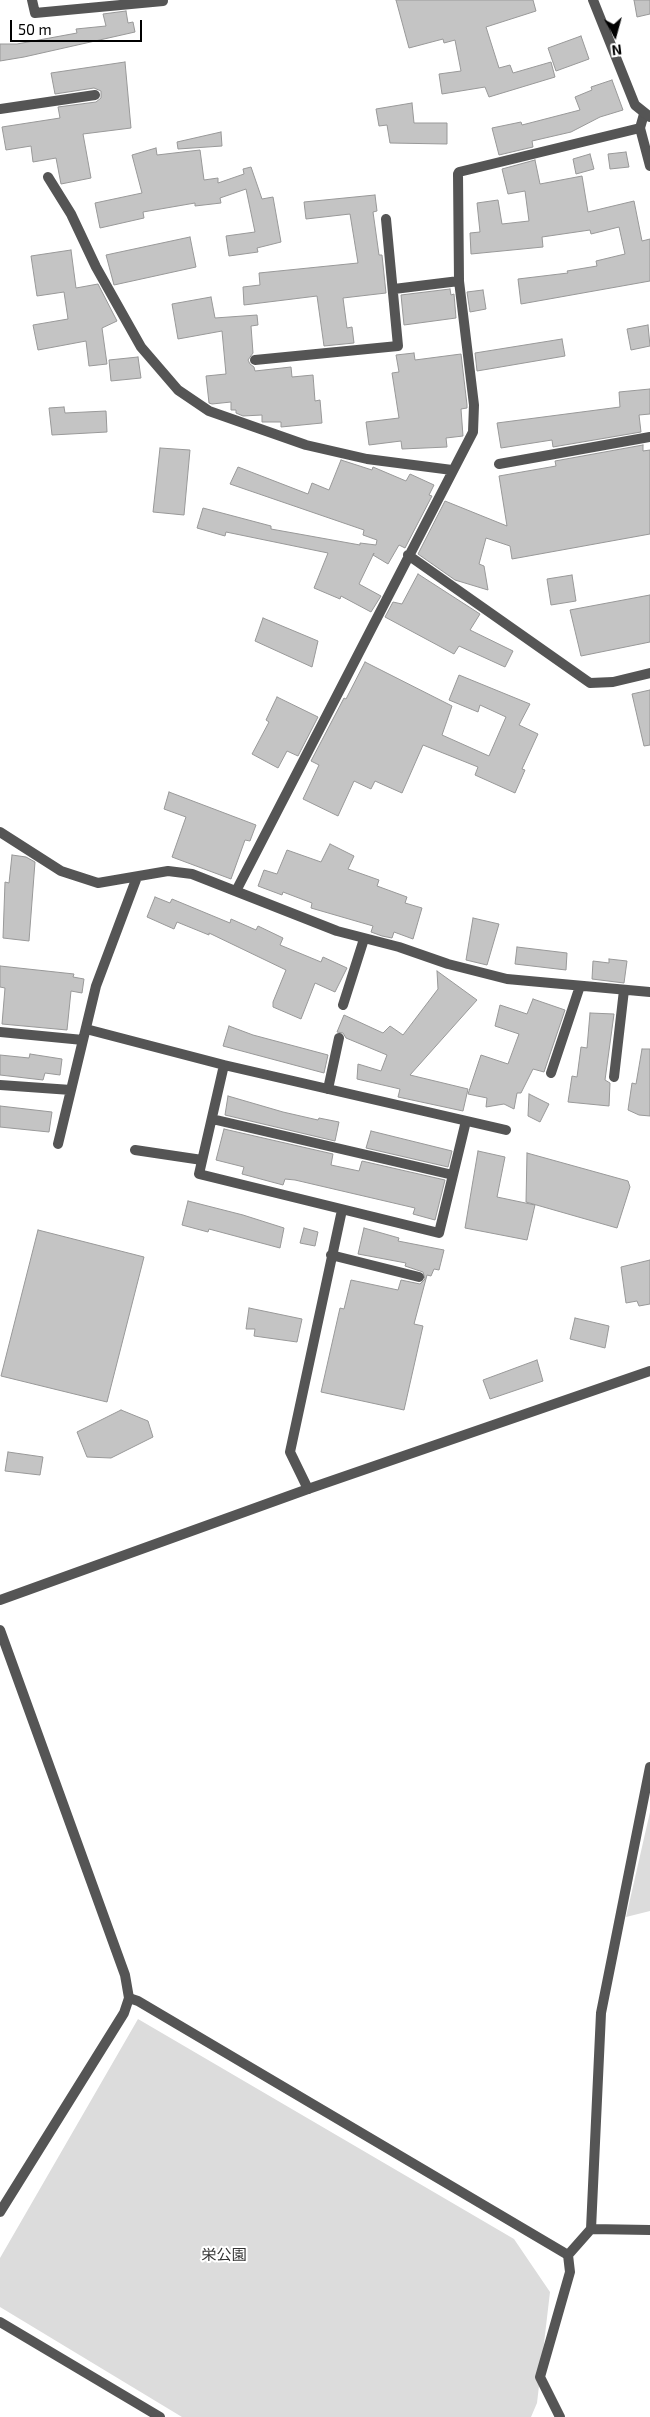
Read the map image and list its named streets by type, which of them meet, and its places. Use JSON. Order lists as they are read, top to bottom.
{
  "parks": ["栄公園"],
  "scale_bar": "50 m",
  "north": "bottom"
}
